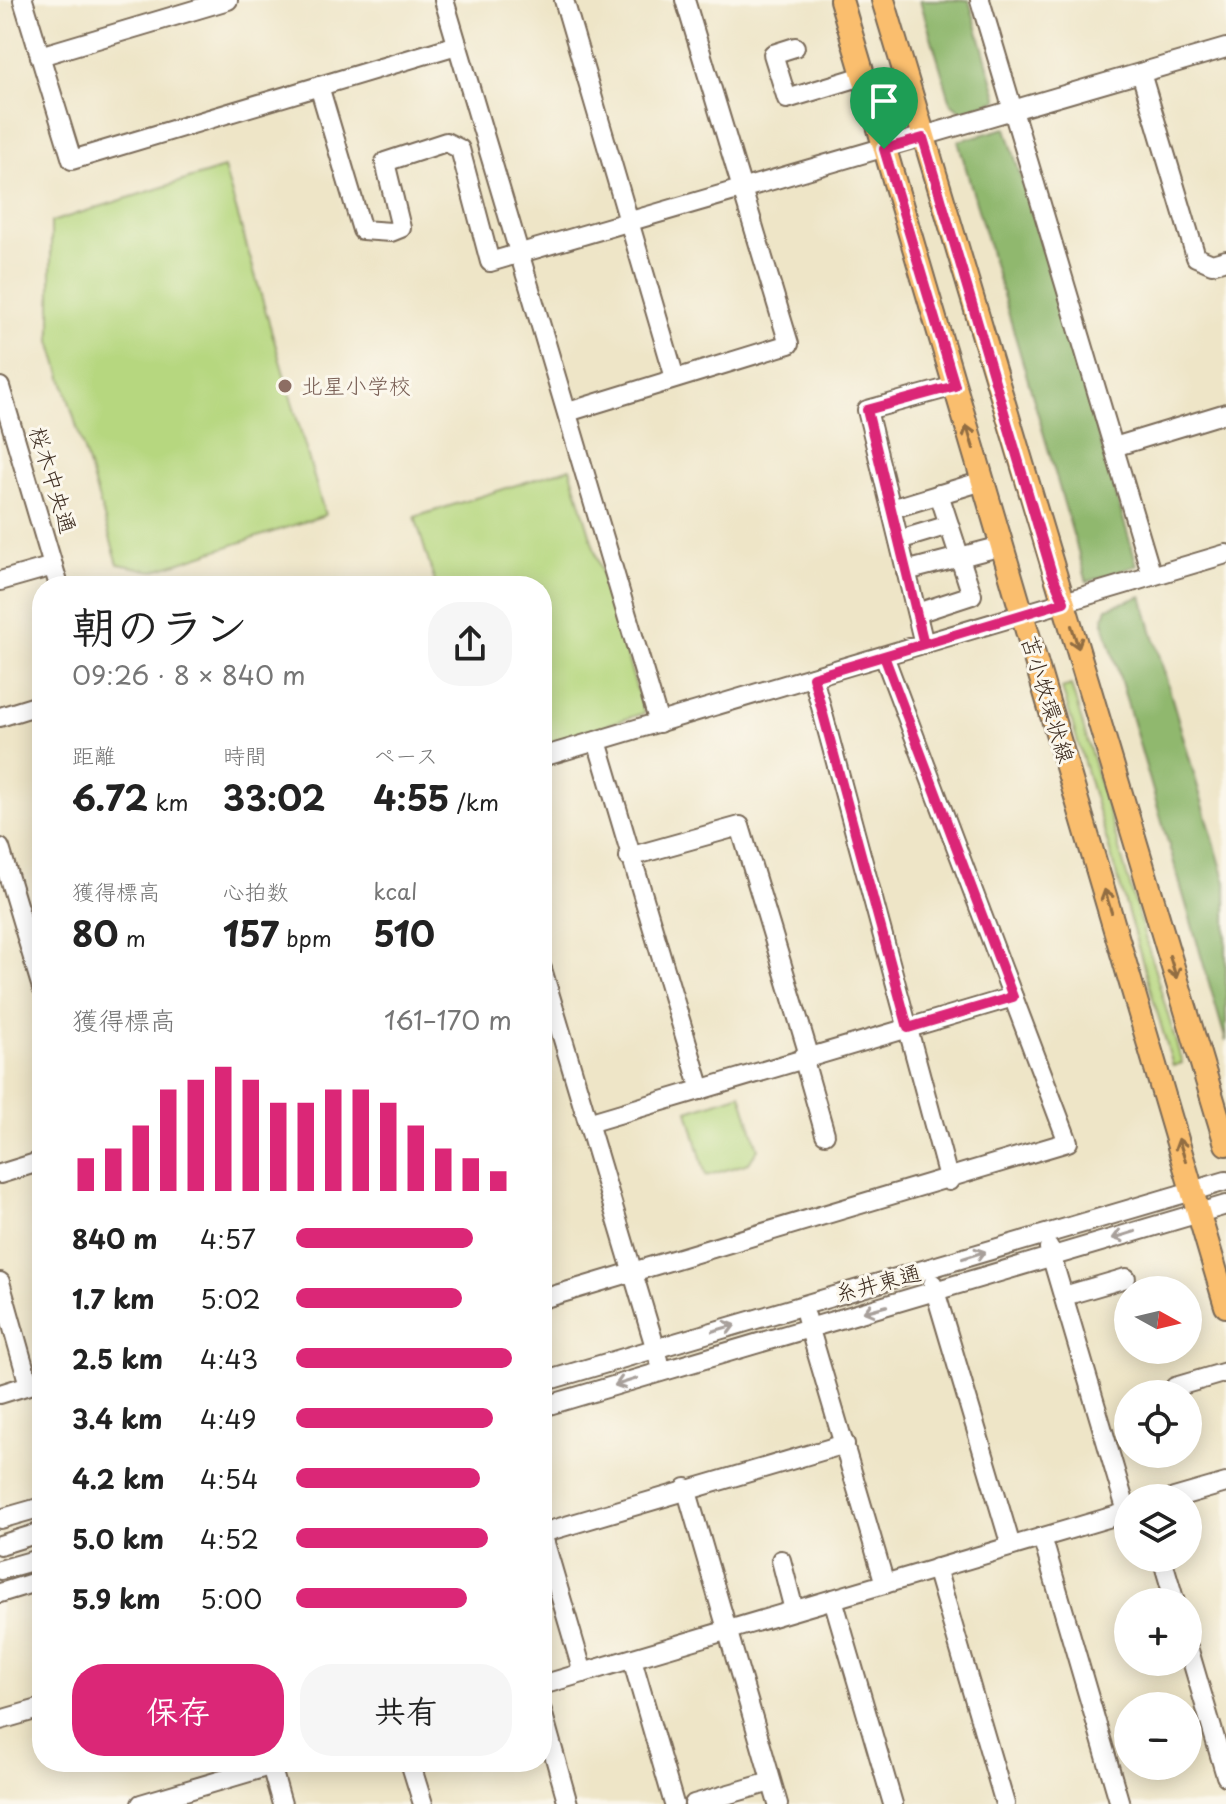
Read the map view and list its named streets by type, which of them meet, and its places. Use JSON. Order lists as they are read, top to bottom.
{
  "streets": {
    "main road": ["苫小牧環状線"],
    "street": ["桜木中央通", "糸井東通"]
  },
  "crossings": [
    ["苫小牧環状線", "糸井東通"]
  ],
  "places": ["北星小学校"],
  "north": "right",
  "page": {
    "heading": ["朝のラン", "09:26 · 8 × 840 m"],
    "stats": [
      ["距離", "6.72 km"],
      ["時間", "33:02"],
      ["ペース", "4:55 /km"],
      ["獲得標高", "80 m"],
      ["心拍数", "157 bpm"],
      ["kcal", "510"]
    ],
    "chart": ["獲得標高", "161–170 m"],
    "list": [
      {
        "name": "840 m",
        "note": "4:57"
      },
      {
        "name": "1.7 km",
        "note": "5:02"
      },
      {
        "name": "2.5 km",
        "note": "4:43"
      },
      {
        "name": "3.4 km",
        "note": "4:49"
      },
      {
        "name": "4.2 km",
        "note": "4:54"
      },
      {
        "name": "5.0 km",
        "note": "4:52"
      },
      {
        "name": "5.9 km",
        "note": "5:00"
      }
    ],
    "map_buttons": ["+", "−"],
    "buttons": ["保存", "共有"]
  }
}
